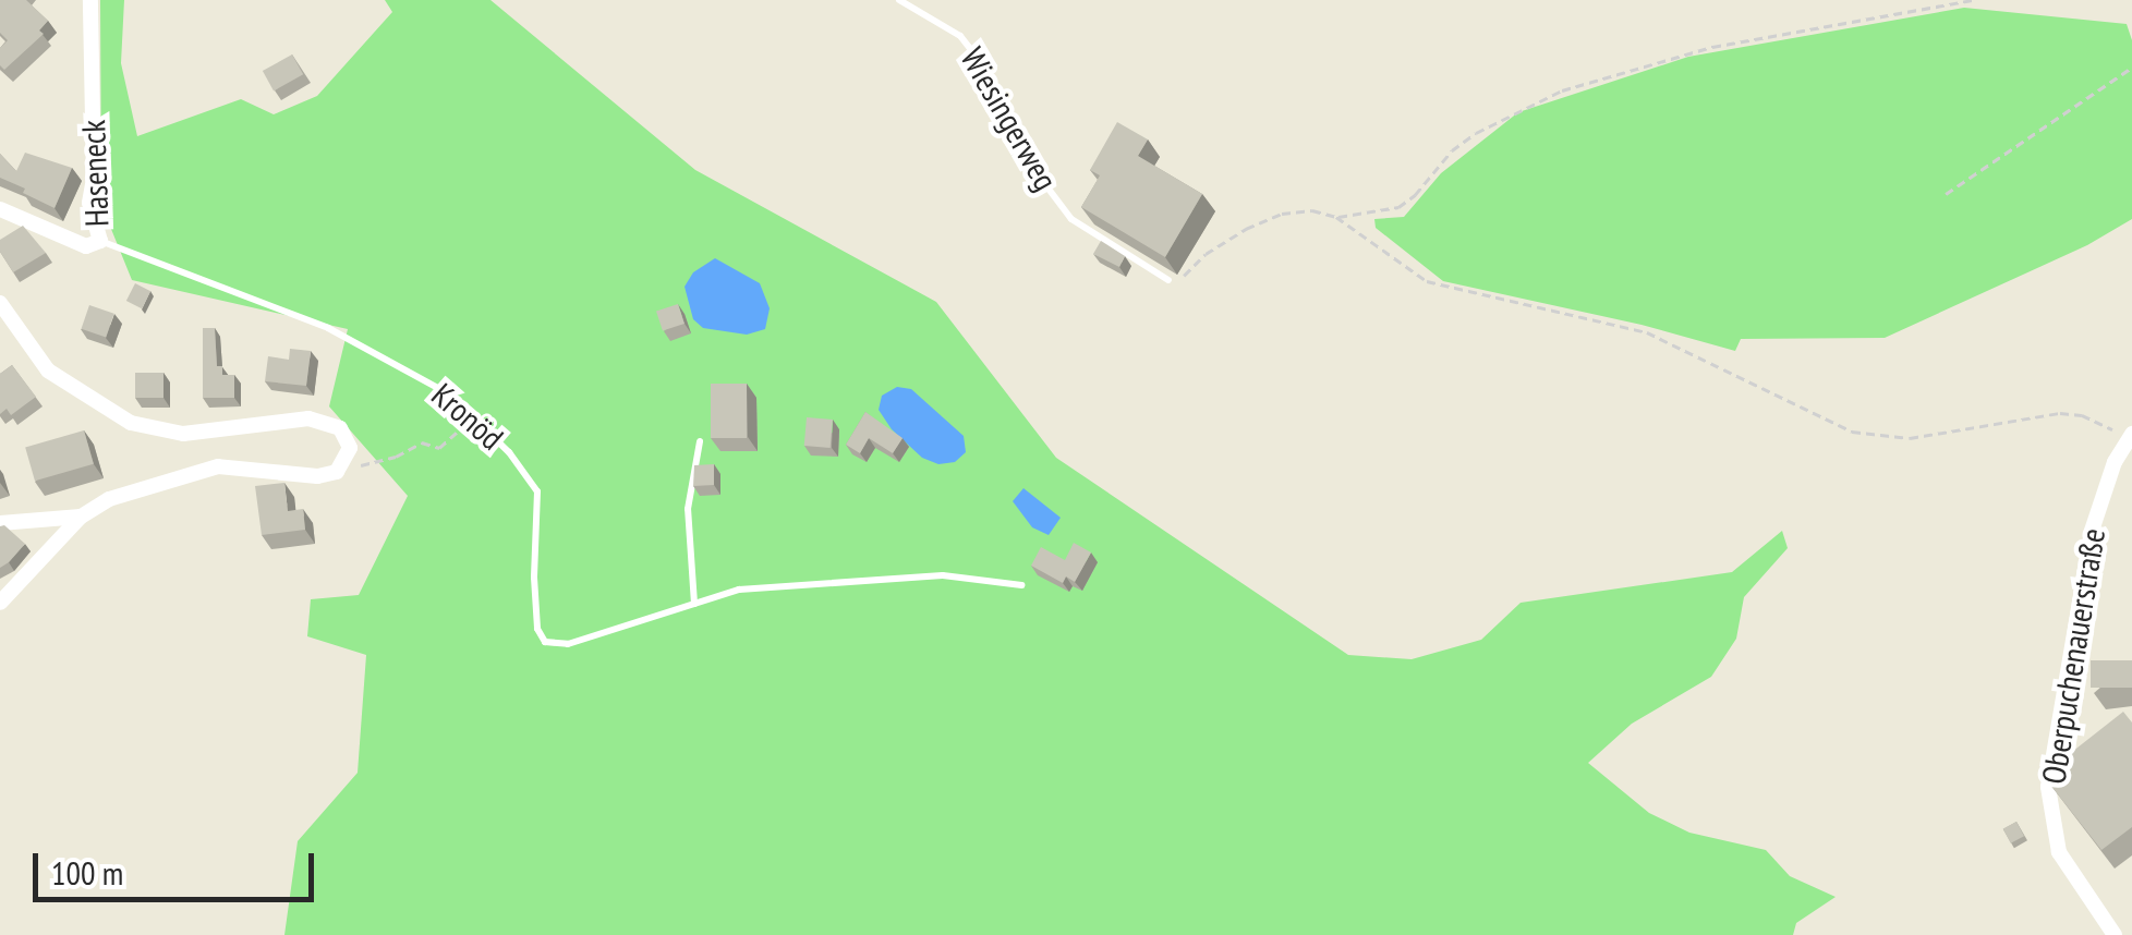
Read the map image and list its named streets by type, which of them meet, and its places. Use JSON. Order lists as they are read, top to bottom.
{
  "streets": {
    "street": ["Haseneck", "Oberpuchenauerstraße"],
    "lane": ["Wiesingerweg", "Kronöd"]
  },
  "crossings": [
    ["Haseneck", "Kronöd"]
  ],
  "scale_bar": "100 m"
}
